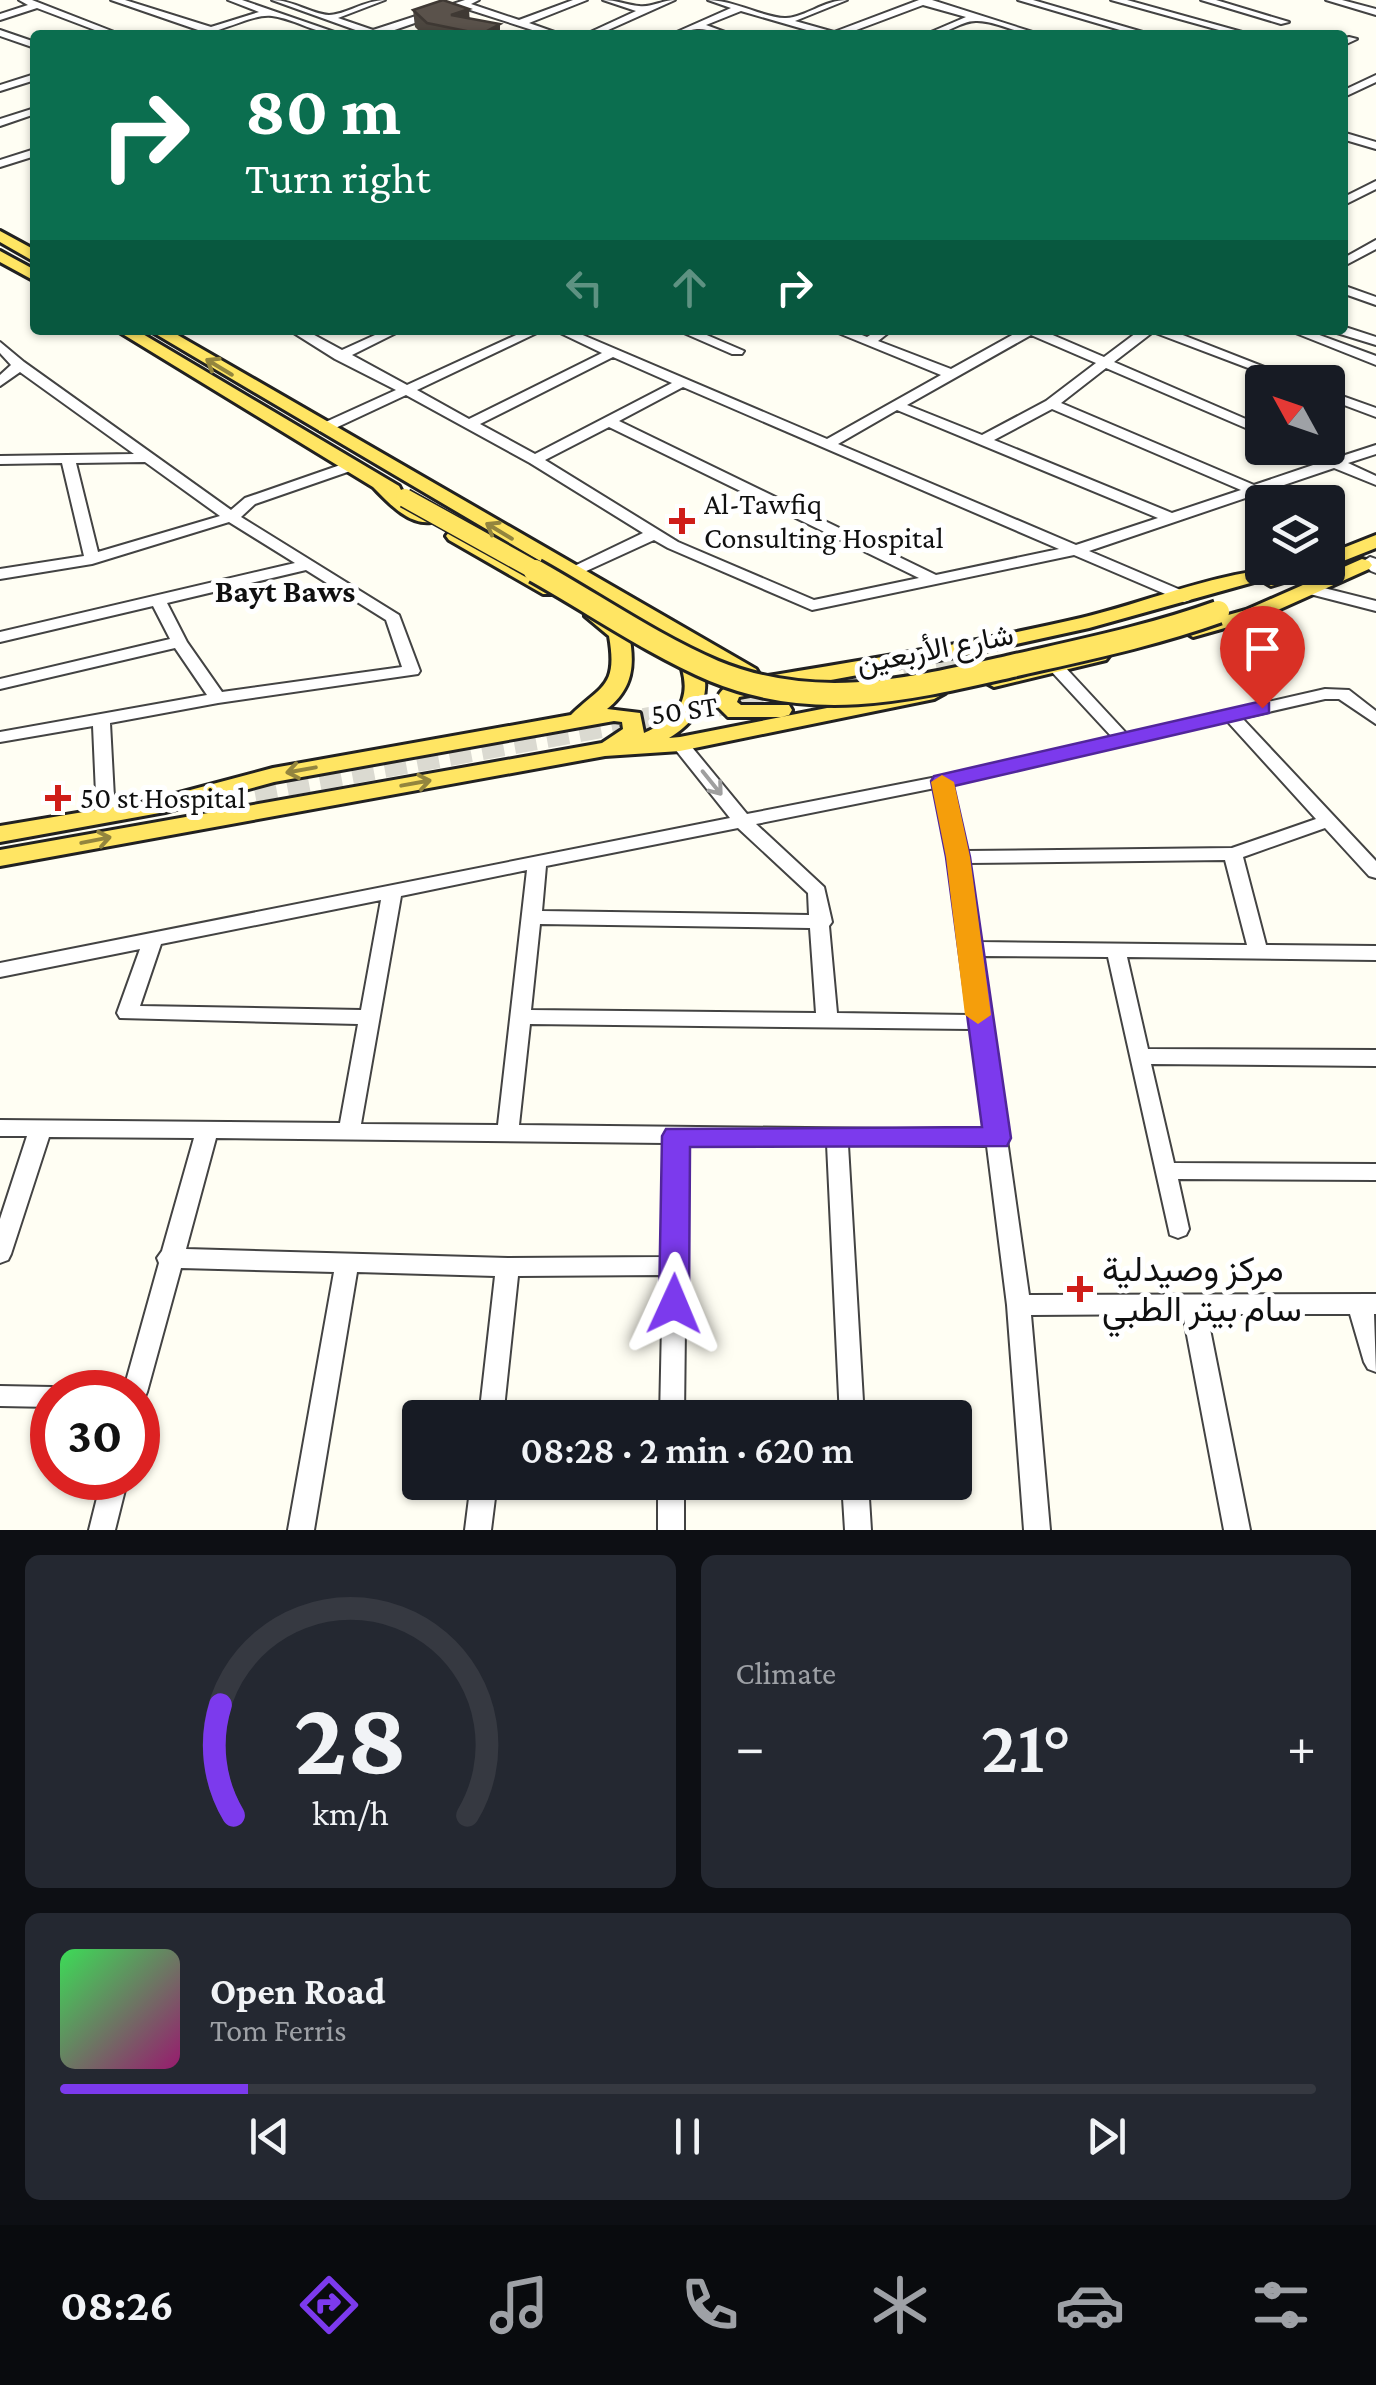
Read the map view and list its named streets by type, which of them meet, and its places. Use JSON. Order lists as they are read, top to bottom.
{
  "streets": {
    "main road": ["شارع الأربعين", "50 ST"]
  },
  "districts": ["Bayt Baws"],
  "places": {
    "health": ["Al-Tawfiq Consulting Hospital", "50 st Hospital", "مركز وصيدلية سام بيتر الطبي"]
  },
  "north": "top left",
  "page": {
    "turn": ["80 m", "Turn right"],
    "limit": "30",
    "trip": "08:28 · 2 min · 620 m",
    "tile": "Climate",
    "heat": ["−", "21°", "+"],
    "song": ["Open Road", "Tom Ferris"],
    "tabs": "08:26",
    "gauge": ["28", "km/h"]
  }
}
